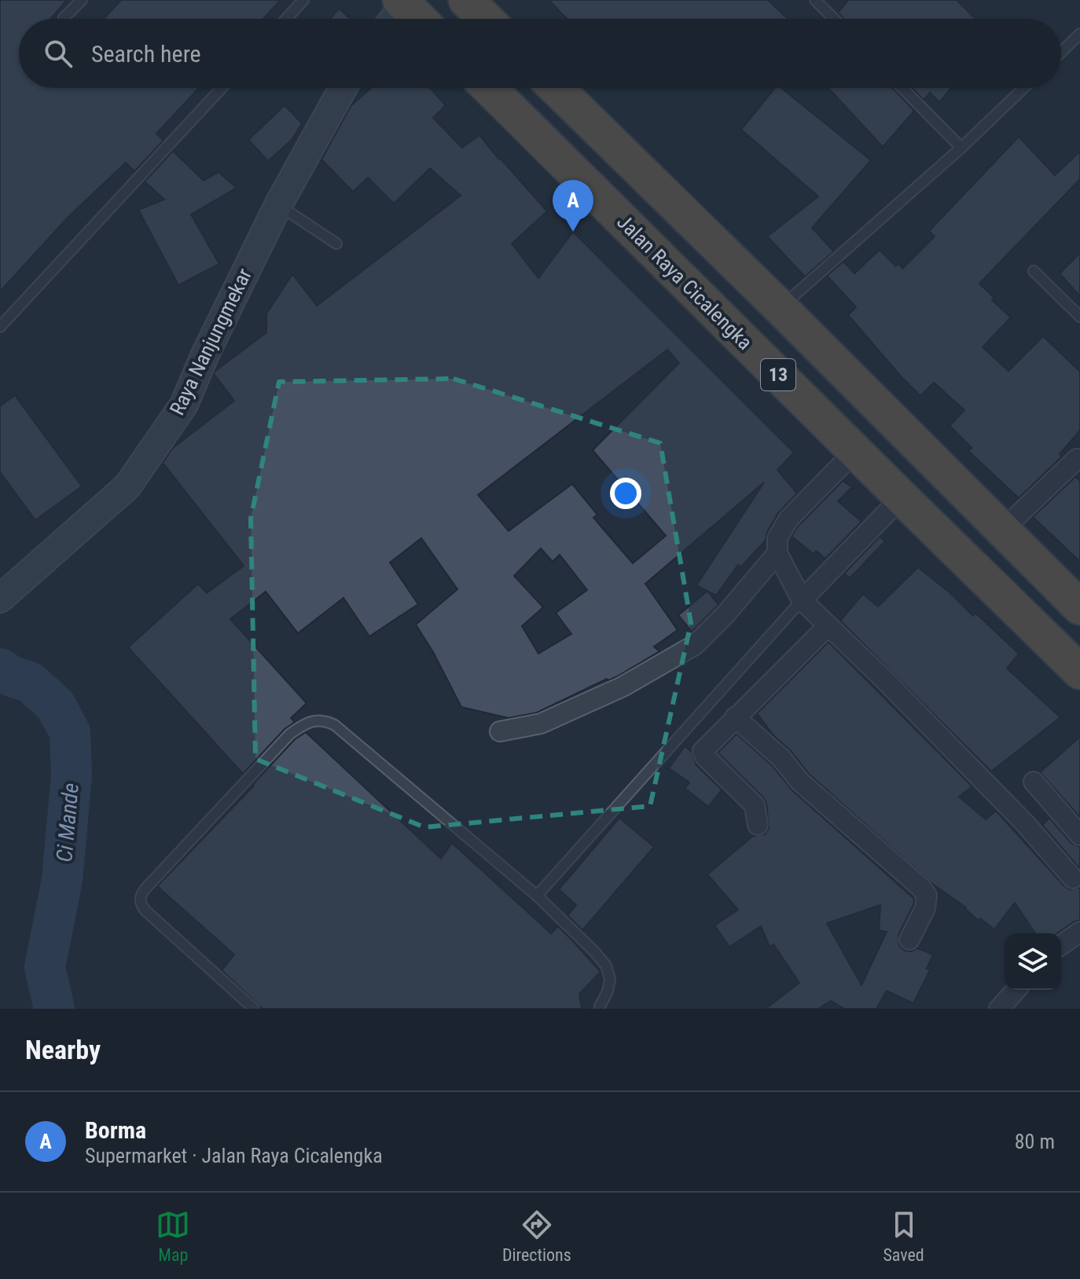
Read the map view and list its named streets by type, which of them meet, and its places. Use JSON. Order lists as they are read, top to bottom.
{
  "streets": {
    "highway": ["Jalan Raya Cicalengka", "13"],
    "street": ["Raya Nanjungmekar"]
  },
  "water": ["Ci Mande"],
  "page": {
    "search": "Search here",
    "pins": "A",
    "heading": "Nearby",
    "list": [
      {
        "mark": "A",
        "name": "Borma",
        "note": "Supermarket · Jalan Raya Cicalengka",
        "value": "80 m"
      }
    ],
    "nav": ["Map", "Directions", "Saved"]
  }
}
